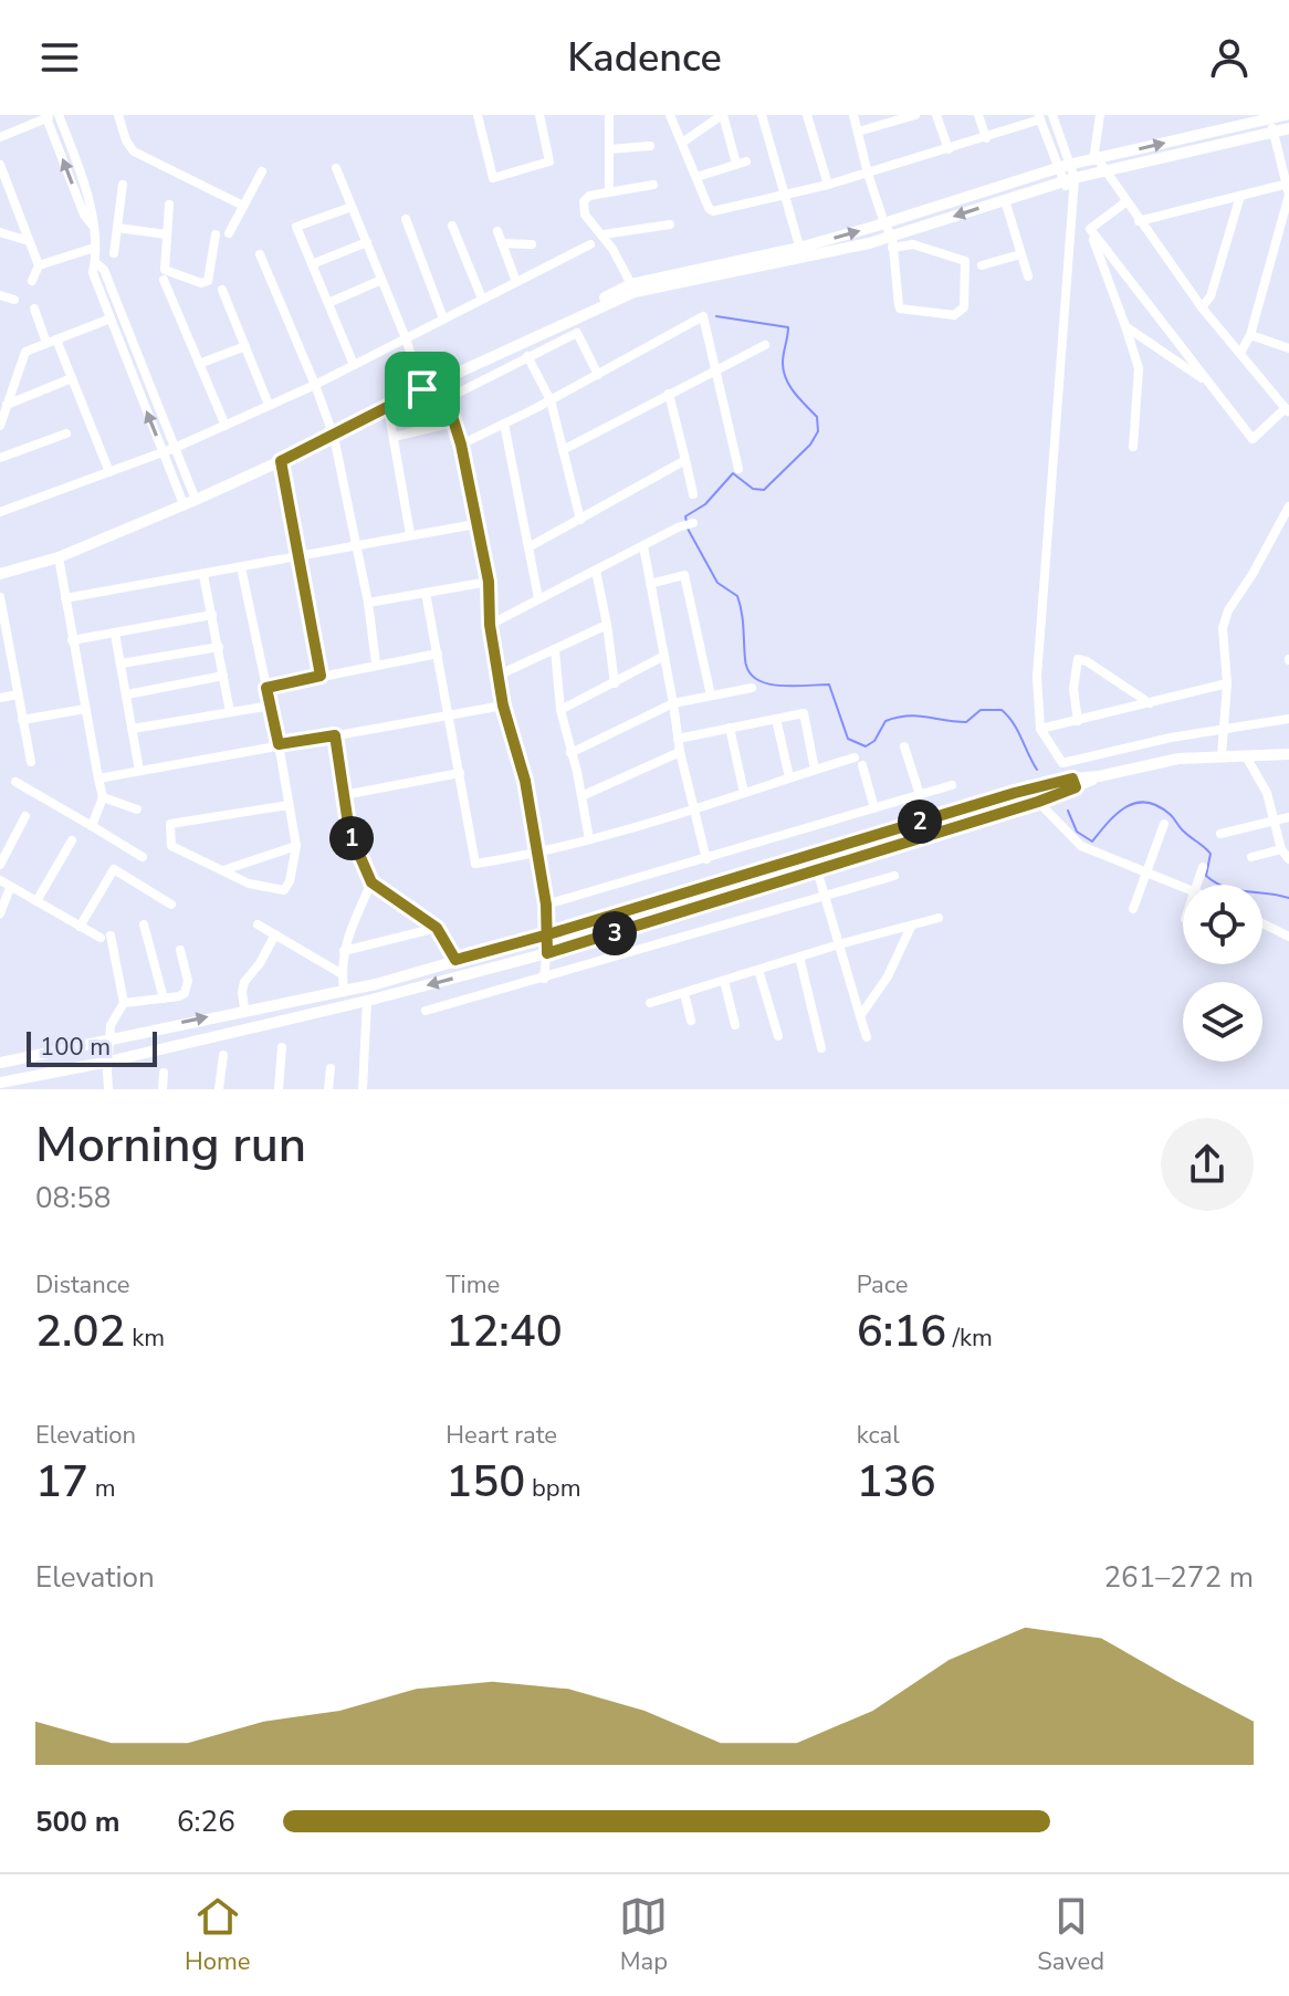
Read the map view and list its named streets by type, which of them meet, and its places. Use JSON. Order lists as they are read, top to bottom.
{
  "scale_bar": "100 m",
  "page": {
    "header": "Kadence",
    "pins": ["2", "1", "3"],
    "scale": "100 m",
    "heading": ["Morning run", "08:58"],
    "stats": [
      ["Distance", "2.02 km"],
      ["Time", "12:40"],
      ["Pace", "6:16 /km"],
      ["Elevation", "17 m"],
      ["Heart rate", "150 bpm"],
      ["kcal", "136"]
    ],
    "chart": ["Elevation", "261–272 m"],
    "list": [
      {
        "name": "500 m",
        "note": "6:26"
      }
    ],
    "tabs": ["Home", "Map", "Saved"]
  }
}
